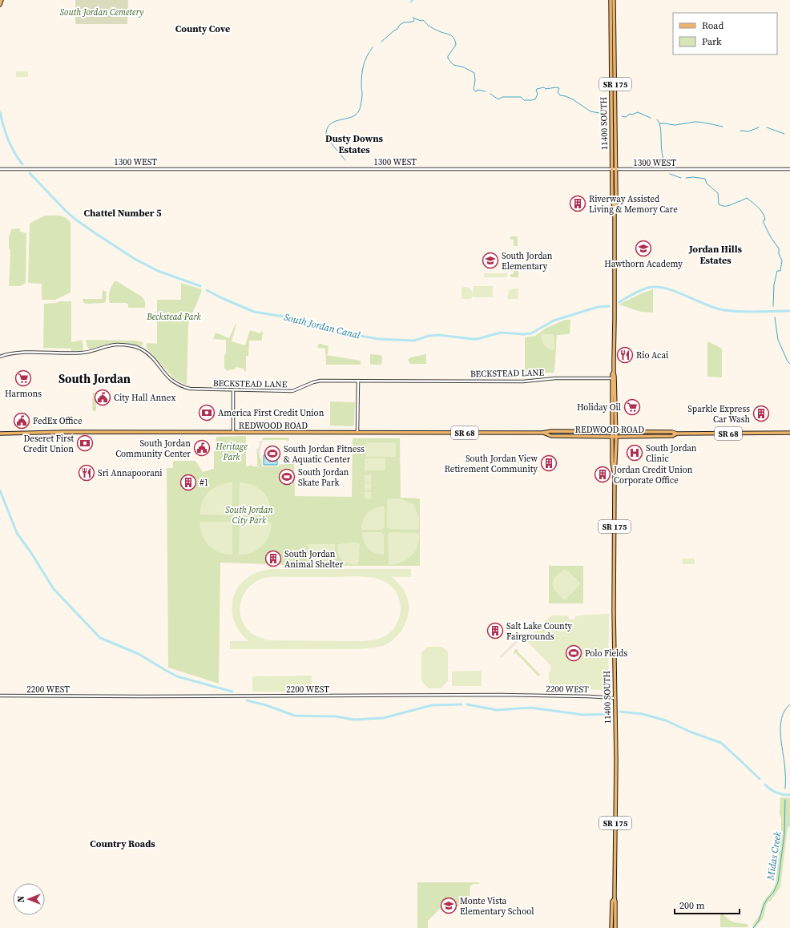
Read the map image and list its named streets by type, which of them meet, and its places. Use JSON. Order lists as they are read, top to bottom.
{
  "streets": {
    "main road": [
      "SR 175",
      "11400 SOUTH",
      "REDWOOD ROAD",
      "SR 68"
    ],
    "street": ["1300 WEST", "BECKSTEAD LANE", "2200 WEST"]
  },
  "crossings": [
    ["11400 SOUTH", "1300 WEST"],
    ["11400 SOUTH", "BECKSTEAD LANE"],
    ["11400 SOUTH", "REDWOOD ROAD"],
    ["11400 SOUTH", "2200 WEST"]
  ],
  "districts": [
    "County Cove",
    "Dusty Downs Estates",
    "Chattel Number 5",
    "Jordan Hills Estates",
    "South Jordan",
    "Country Roads"
  ],
  "water": ["South Jordan Canal", "Midas Creek"],
  "parks": [
    "South Jordan Cemetery",
    "Beckstead Park",
    "Heritage Park",
    "South Jordan City Park"
  ],
  "places": {
    "building": [
      "Riverway Assisted Living & Memory Care",
      "Sparkle Express Car Wash",
      "South Jordan View Retirement Community",
      "Jordan Credit Union Corporate Office",
      "#1",
      "South Jordan Animal Shelter",
      "Salt Lake County Fairgrounds"
    ],
    "school or university": ["Hawthorn Academy", "South Jordan Elementary", "Monte Vista Elementary School"],
    "restaurant": ["Rio Acai", "Sri Annapoorani"],
    "supermarket": ["Harmons", "Holiday Oil"],
    "public building": ["City Hall Annex", "FedEx Office", "South Jordan Community Center"],
    "bank": ["America First Credit Union", "Deseret First Credit Union"],
    "hospital": ["South Jordan Clinic"],
    "sports": ["South Jordan Fitness & Aquatic Center", "South Jordan Skate Park", "Polo Fields"]
  },
  "legend": ["Road", "Park"],
  "scale_bar": "200 m",
  "north": "left"
}
